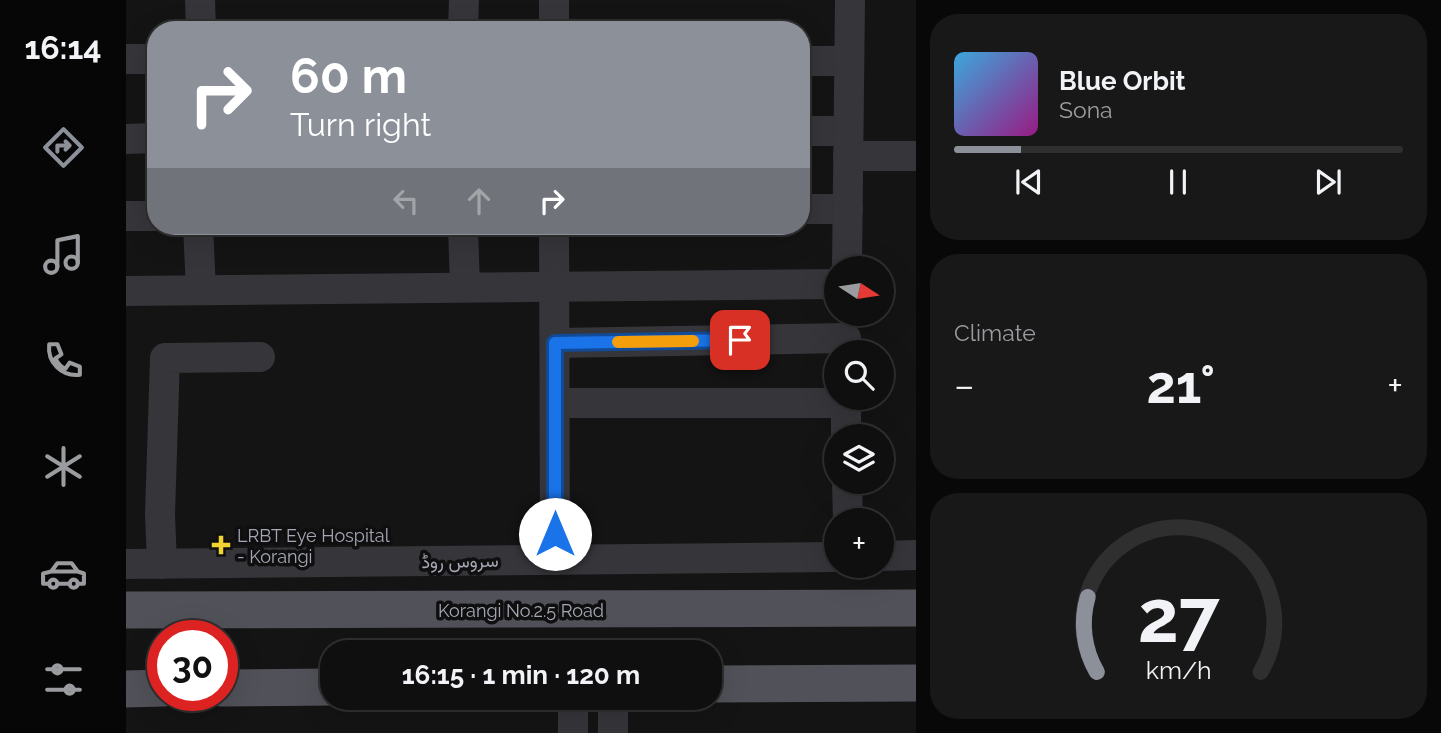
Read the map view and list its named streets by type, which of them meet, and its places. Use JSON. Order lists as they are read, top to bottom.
{
  "streets": {
    "main road": ["Korangi No.2.5 Road"],
    "street": ["سروس روڈ"]
  },
  "places": {
    "health": ["LRBT Eye Hospital - Korangi"]
  },
  "north": "right",
  "page": {
    "tabs": "16:14",
    "turn": ["60 m", "Turn right"],
    "song": ["Blue Orbit", "Sona"],
    "tile": "Climate",
    "map_buttons": "+",
    "heat": ["−", "21°", "+"],
    "limit": "30",
    "trip": "16:15 · 1 min · 120 m",
    "gauge": ["27", "km/h"]
  }
}
